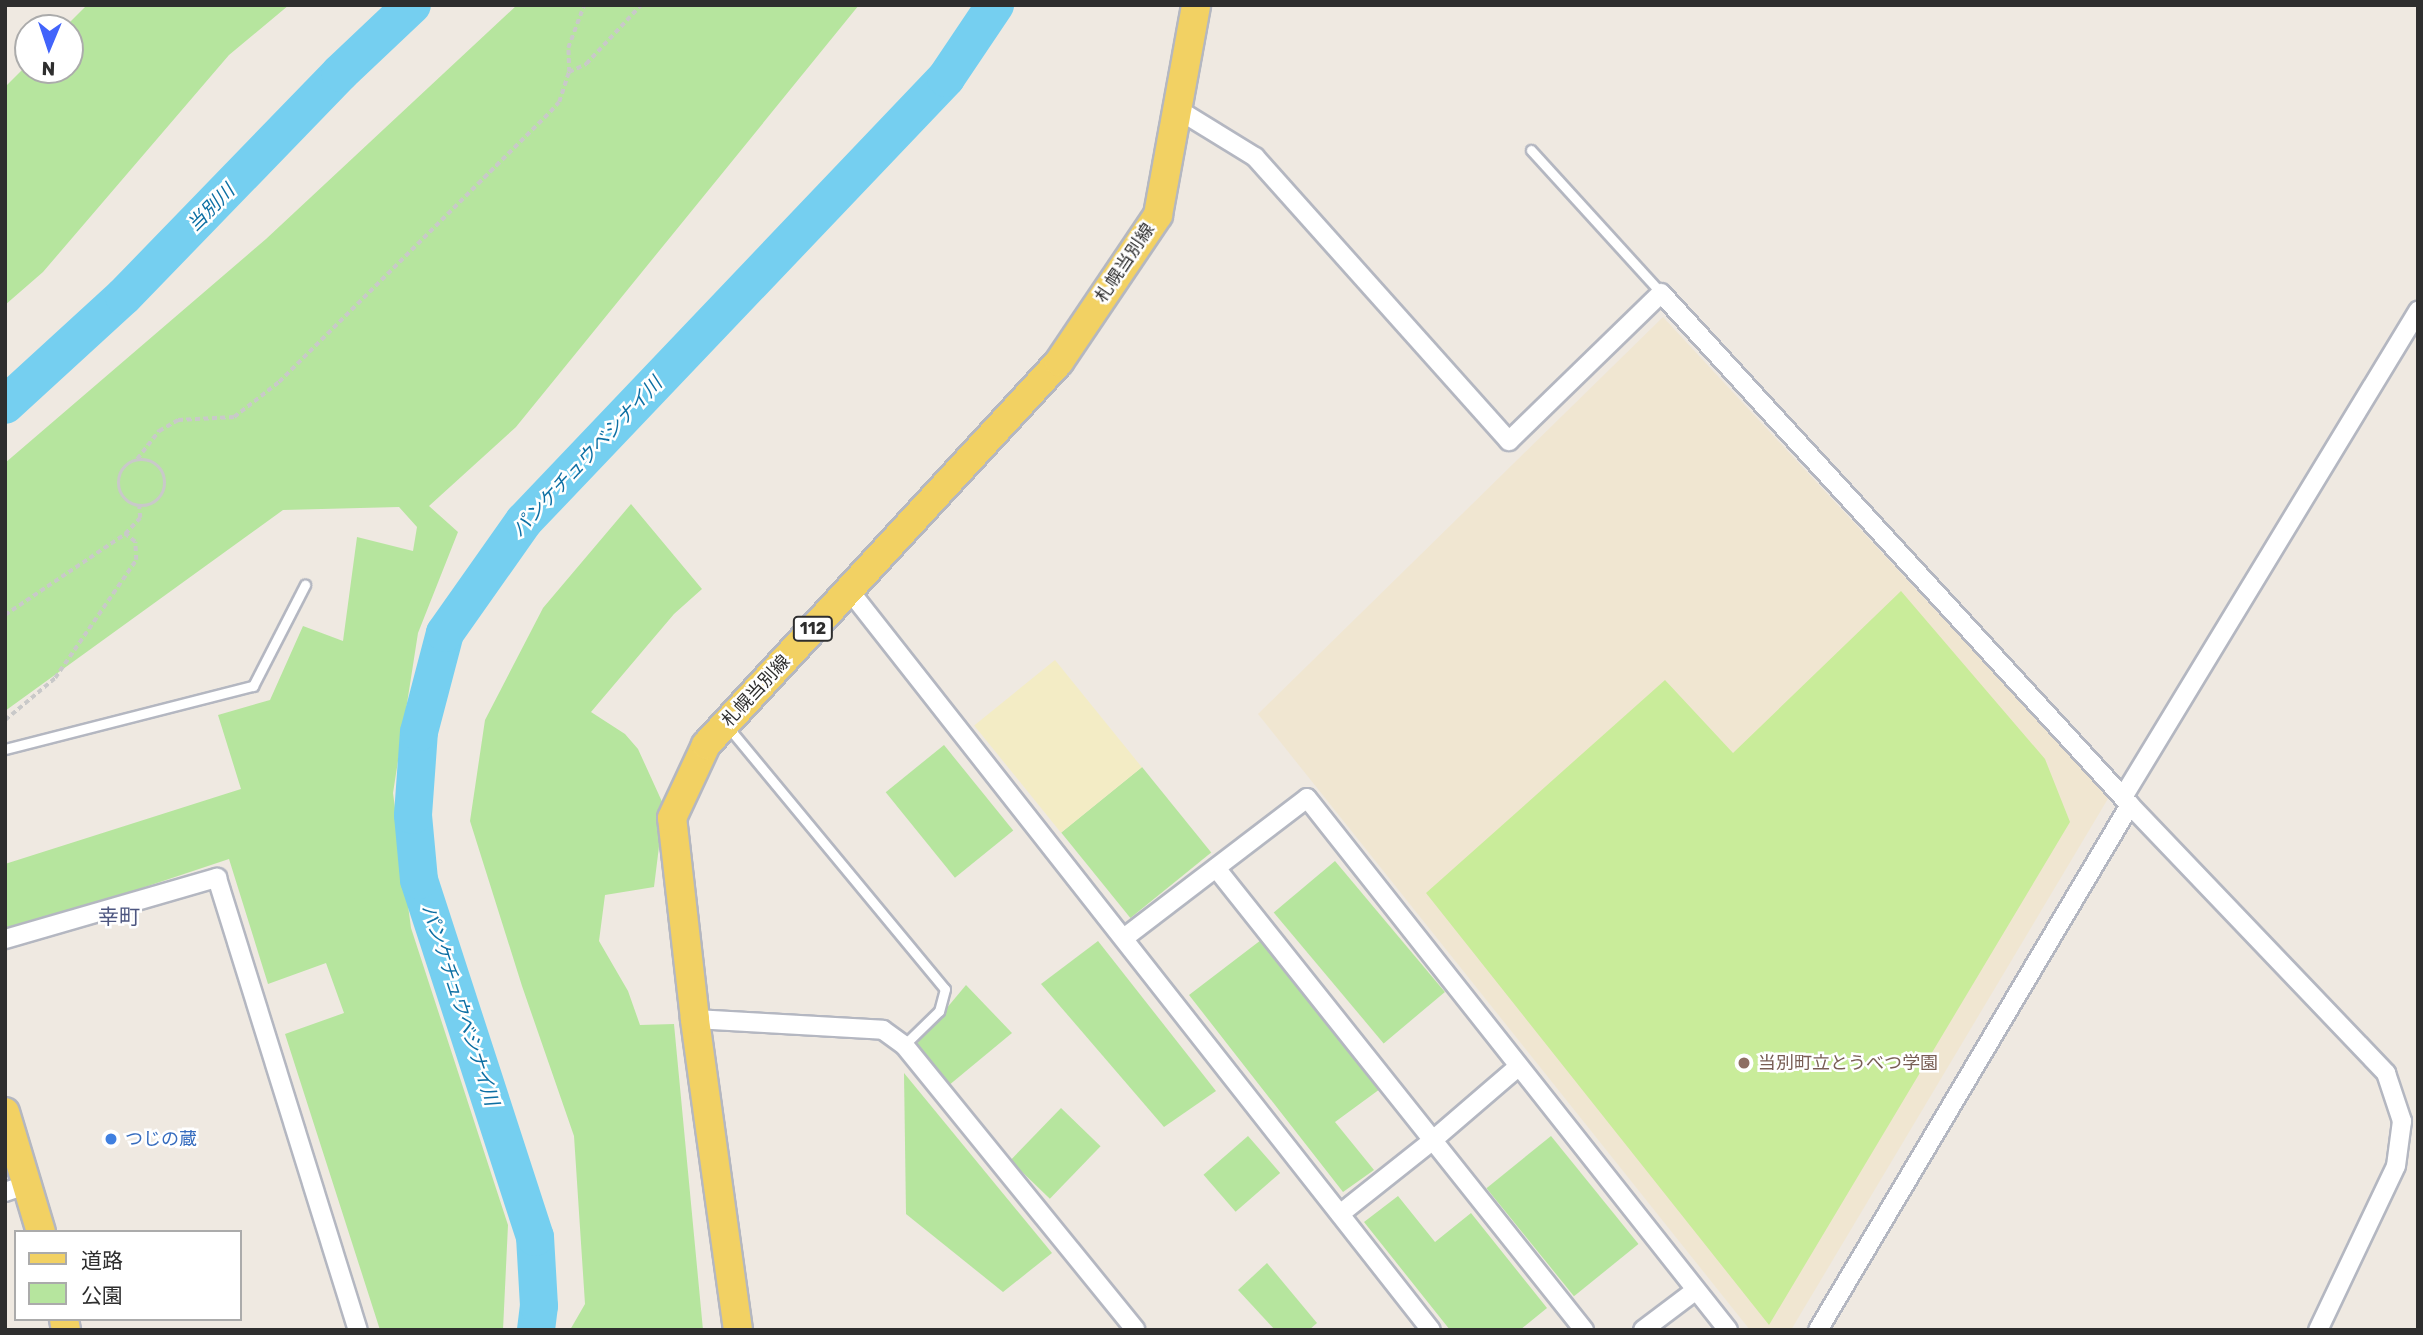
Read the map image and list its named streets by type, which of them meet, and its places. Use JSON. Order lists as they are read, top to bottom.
{
  "streets": {
    "main road": ["札幌当別線", "112"]
  },
  "districts": ["幸町"],
  "water": ["当別川", "パンケチュウベシナイ川"],
  "places": ["当別町立とうべつ学園", "つじの蔵"],
  "legend": ["道路", "公園"],
  "north": "bottom"
}
